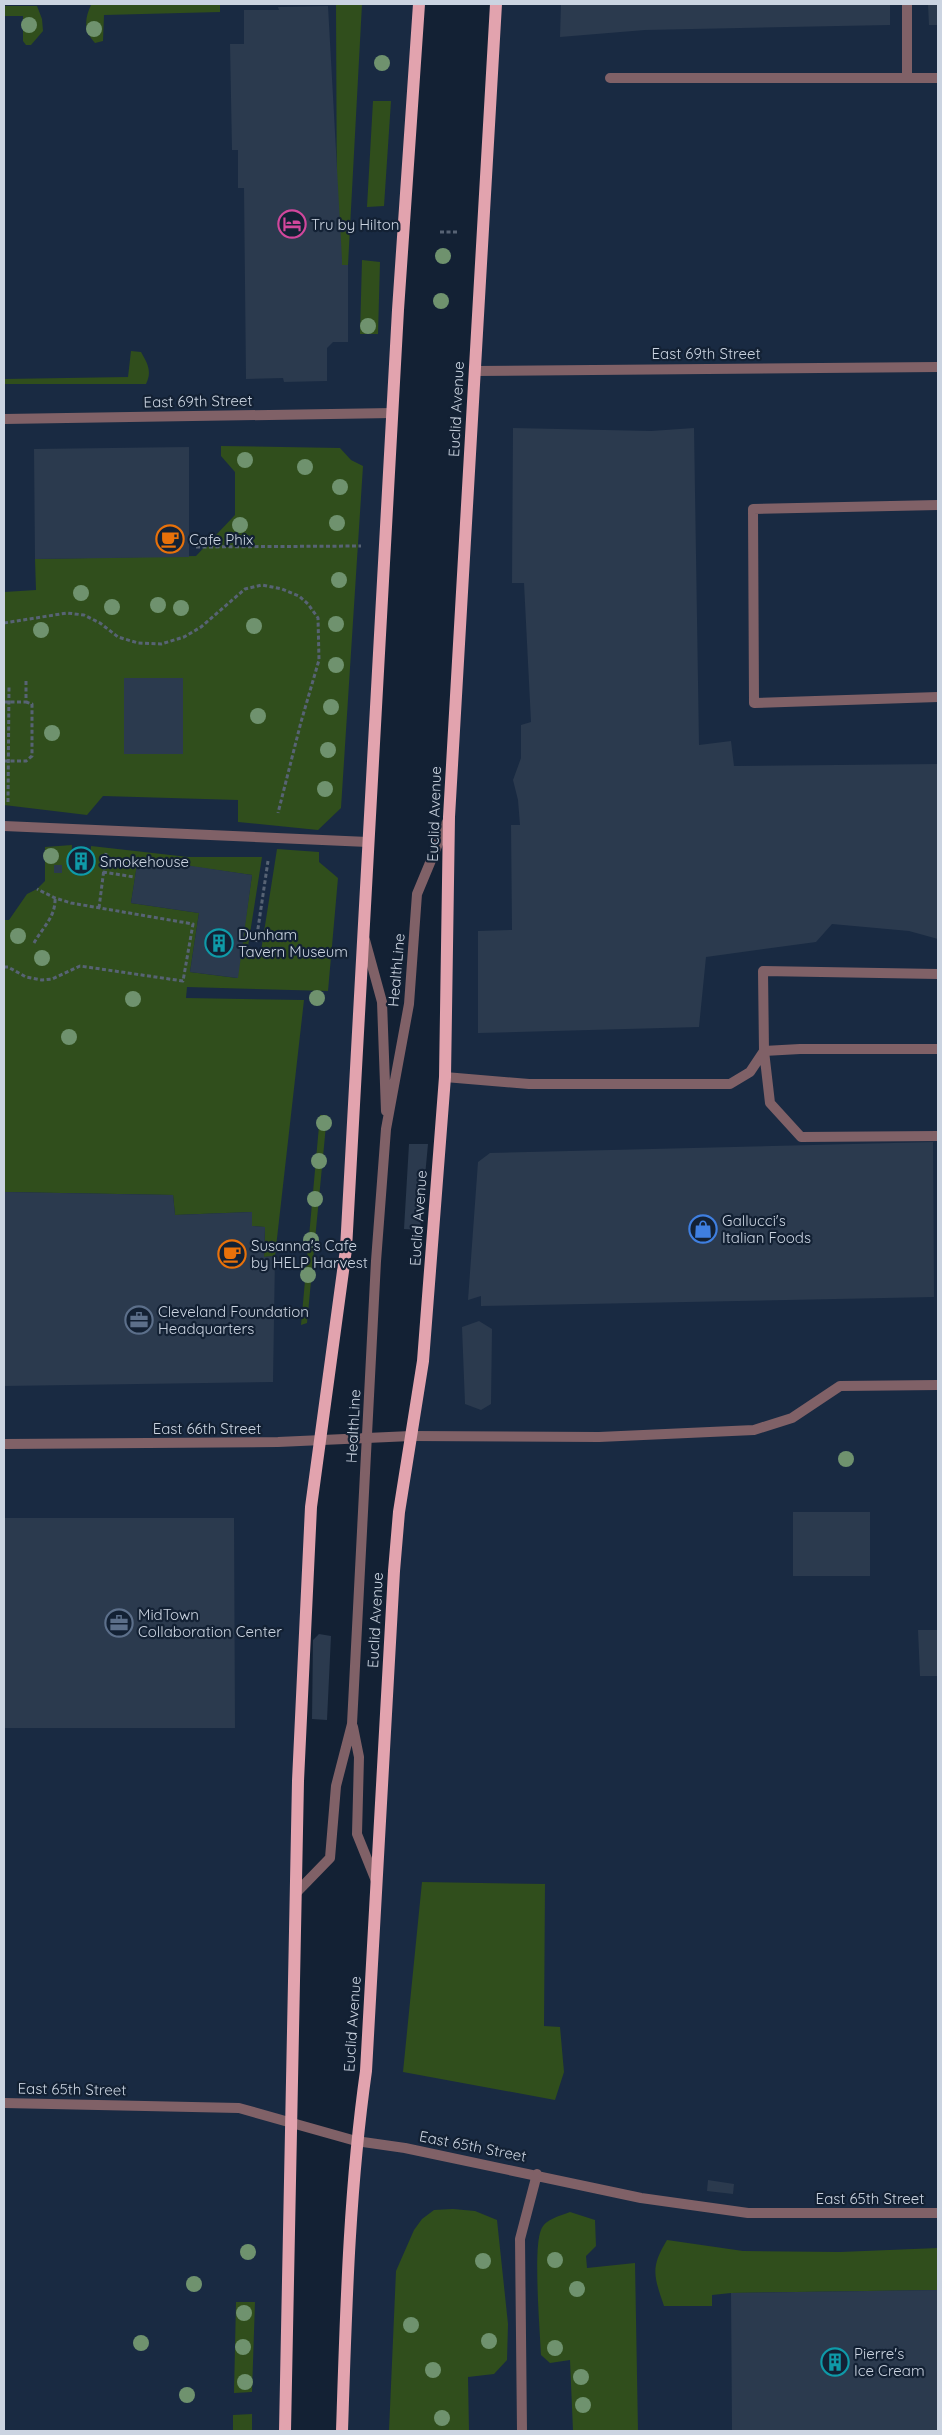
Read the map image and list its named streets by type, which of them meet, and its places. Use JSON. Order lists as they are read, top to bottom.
{
  "streets": {
    "main road": ["Euclid Avenue"],
    "street": [
      "East 69th Street",
      "HealthLine",
      "East 66th Street",
      "East 65th Street"
    ]
  },
  "crossings": [
    ["East 69th Street", "Euclid Avenue"],
    ["Euclid Avenue", "HealthLine"],
    ["Euclid Avenue", "East 66th Street"],
    ["Euclid Avenue", "East 65th Street"],
    ["HealthLine", "East 66th Street"]
  ],
  "places": {
    "hotel": ["Tru by Hilton"],
    "cafe": ["Cafe Phix", "Susanna's Cafe by HELP Harvest"],
    "building": ["Smokehouse", "Dunham Tavern Museum", "Pierre's Ice Cream"],
    "shop": ["Gallucci's Italian Foods"],
    "office": ["Cleveland Foundation Headquarters", "MidTown Collaboration Center"]
  }
}
